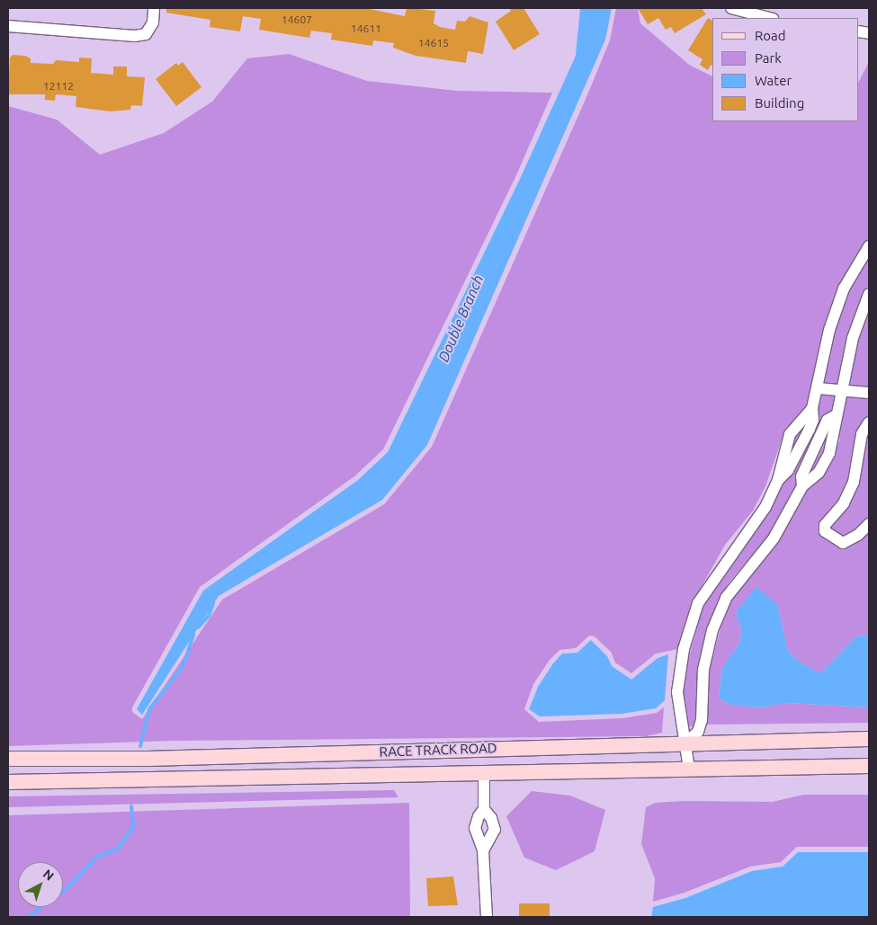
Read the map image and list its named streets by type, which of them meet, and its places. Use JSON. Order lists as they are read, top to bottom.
{
  "streets": {
    "main road": ["RACE TRACK ROAD"]
  },
  "water": ["Double Branch"],
  "house_numbers": [
    "14607",
    "14611",
    "14615",
    "12112"
  ],
  "legend": [
    "Road",
    "Park",
    "Water",
    "Building"
  ],
  "north": "top right"
}
